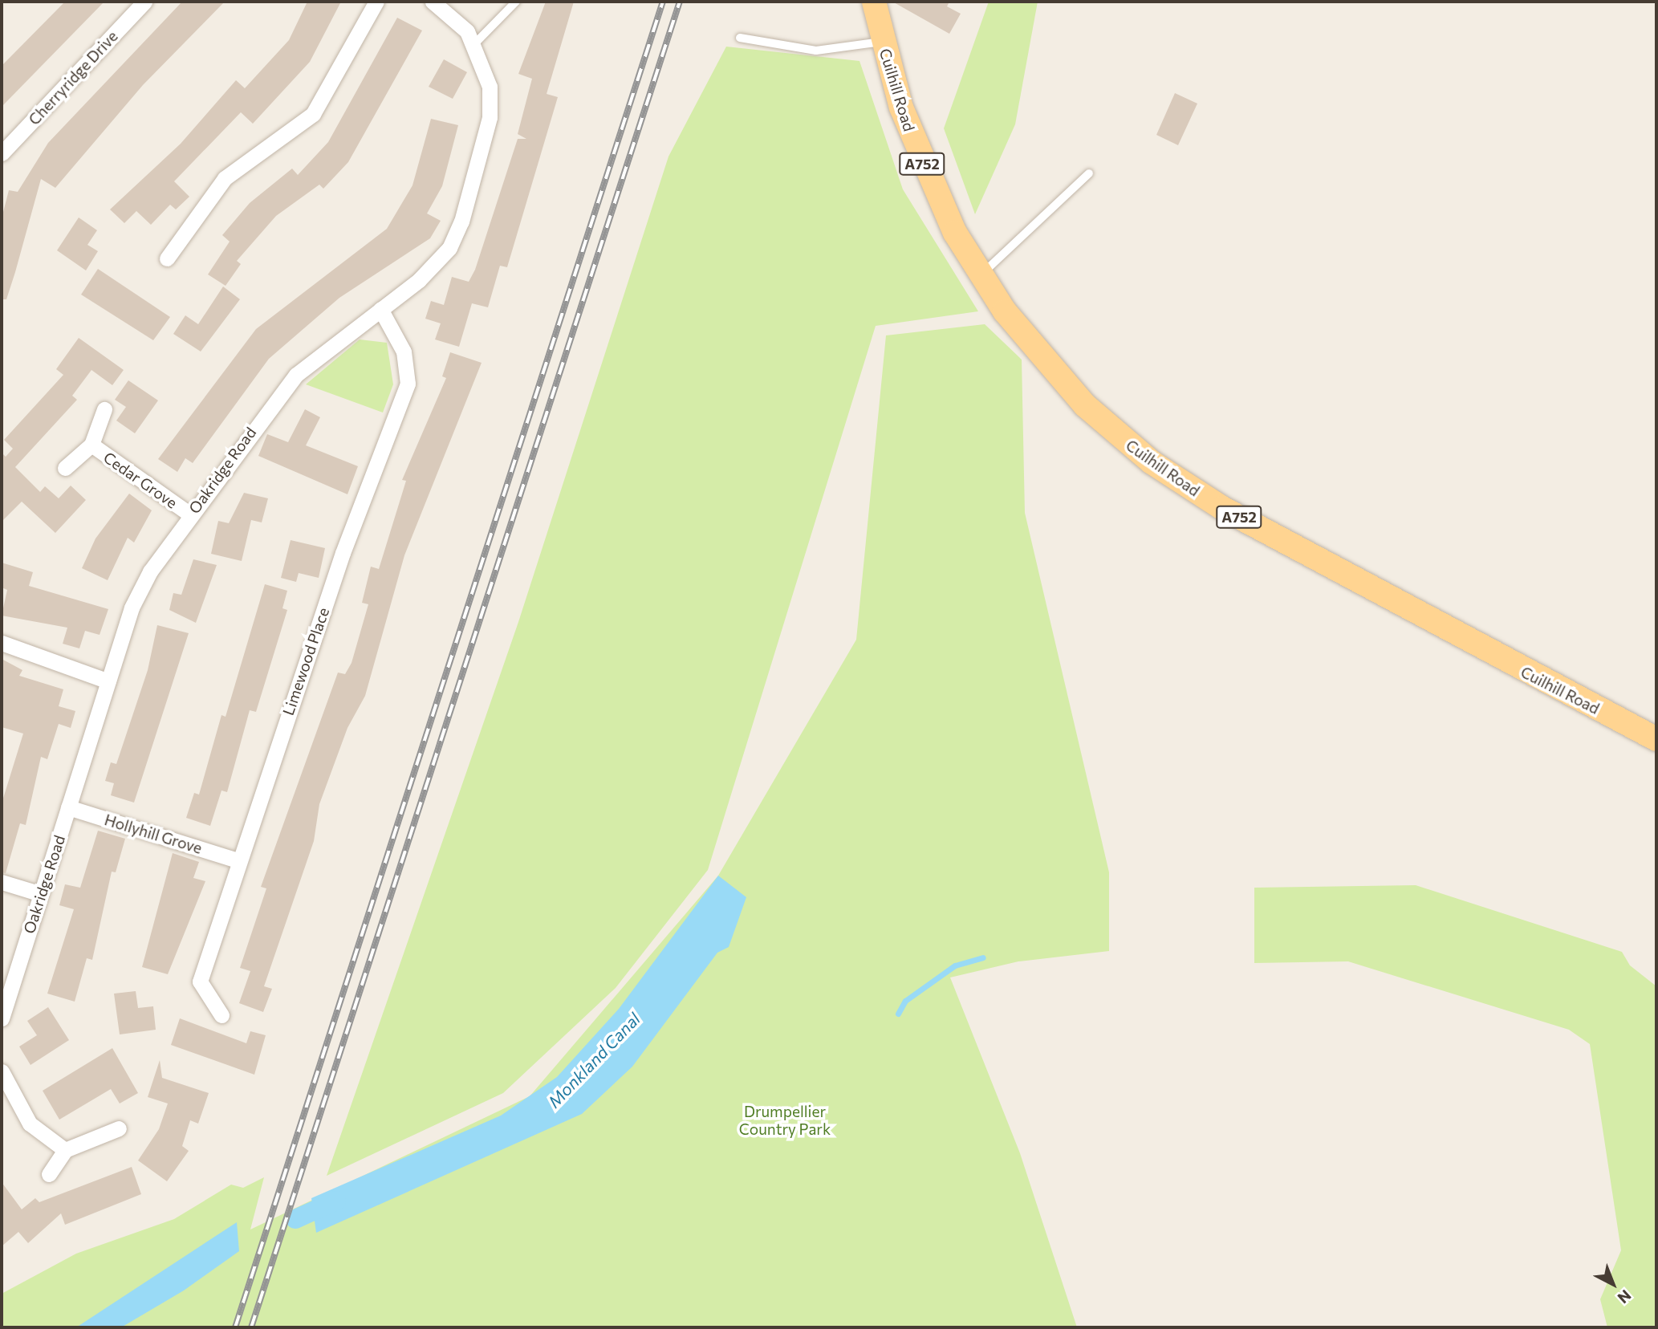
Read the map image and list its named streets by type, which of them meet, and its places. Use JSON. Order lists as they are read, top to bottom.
{
  "streets": {
    "main road": ["Cuilhill Road", "A752"],
    "street": [
      "Cherryridge Drive",
      "Oakridge Road",
      "Cedar Grove",
      "Limewood Place",
      "Hollyhill Grove"
    ]
  },
  "crossings": [
    ["Oakridge Road", "Cedar Grove"],
    ["Oakridge Road", "Limewood Place"],
    ["Oakridge Road", "Hollyhill Grove"],
    ["Limewood Place", "Hollyhill Grove"]
  ],
  "water": ["Monkland Canal"],
  "parks": ["Drumpellier Country Park"],
  "north": "bottom right"
}
